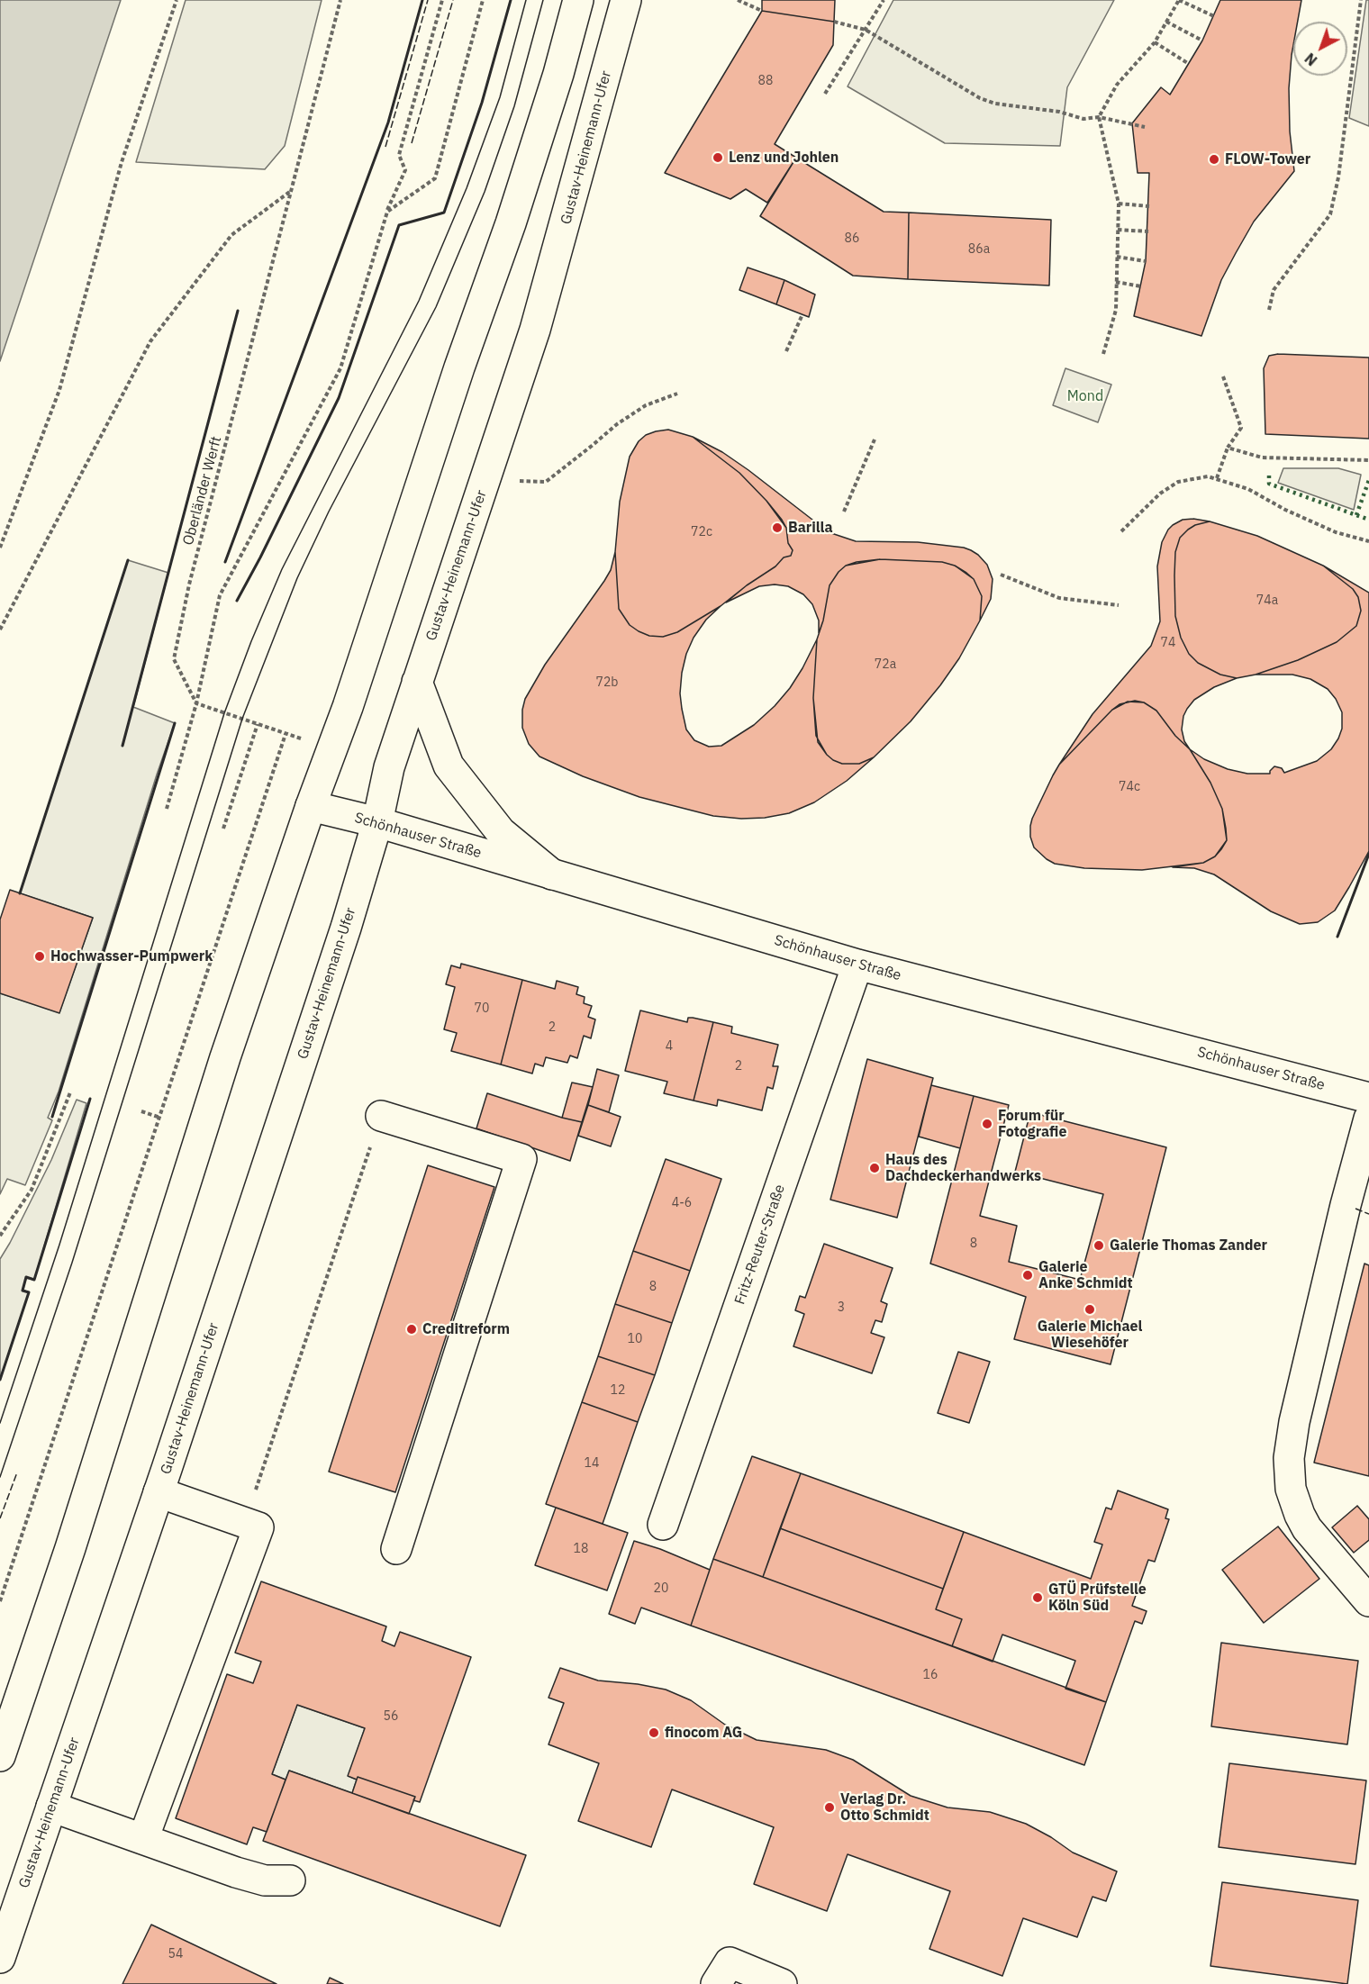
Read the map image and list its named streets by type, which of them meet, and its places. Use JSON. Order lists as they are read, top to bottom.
{
  "streets": {
    "main road": ["Gustav-Heinemann-Ufer", "Schönhauser Straße", "Fritz-Reuter-Straße"],
    "path": ["Oberländer Werft"]
  },
  "crossings": [
    ["Gustav-Heinemann-Ufer", "Schönhauser Straße"],
    ["Schönhauser Straße", "Fritz-Reuter-Straße"]
  ],
  "parks": ["Mond"],
  "places": [
    "Lenz und Johlen",
    "FLOW-Tower",
    "Barilla",
    "Hochwasser-Pumpwerk",
    "Forum für Fotografie",
    "Haus des Dachdeckerhandwerks",
    "Galerie Thomas Zander",
    "Galerie Anke Schmidt",
    "Galerie Michael Wiesehöfer",
    "Creditreform",
    "GTÜ Prüfstelle Köln Süd",
    "finocom AG",
    "Verlag Dr. Otto Schmidt"
  ],
  "house_numbers": [
    "88",
    "86",
    "86a",
    "72c",
    "74a",
    "74",
    "72a",
    "72b",
    "74c",
    "70",
    "2",
    "4",
    "2",
    "4-6",
    "8",
    "8",
    "3",
    "10",
    "12",
    "14",
    "18",
    "20",
    "16",
    "56",
    "54"
  ],
  "north": "bottom left"
}
